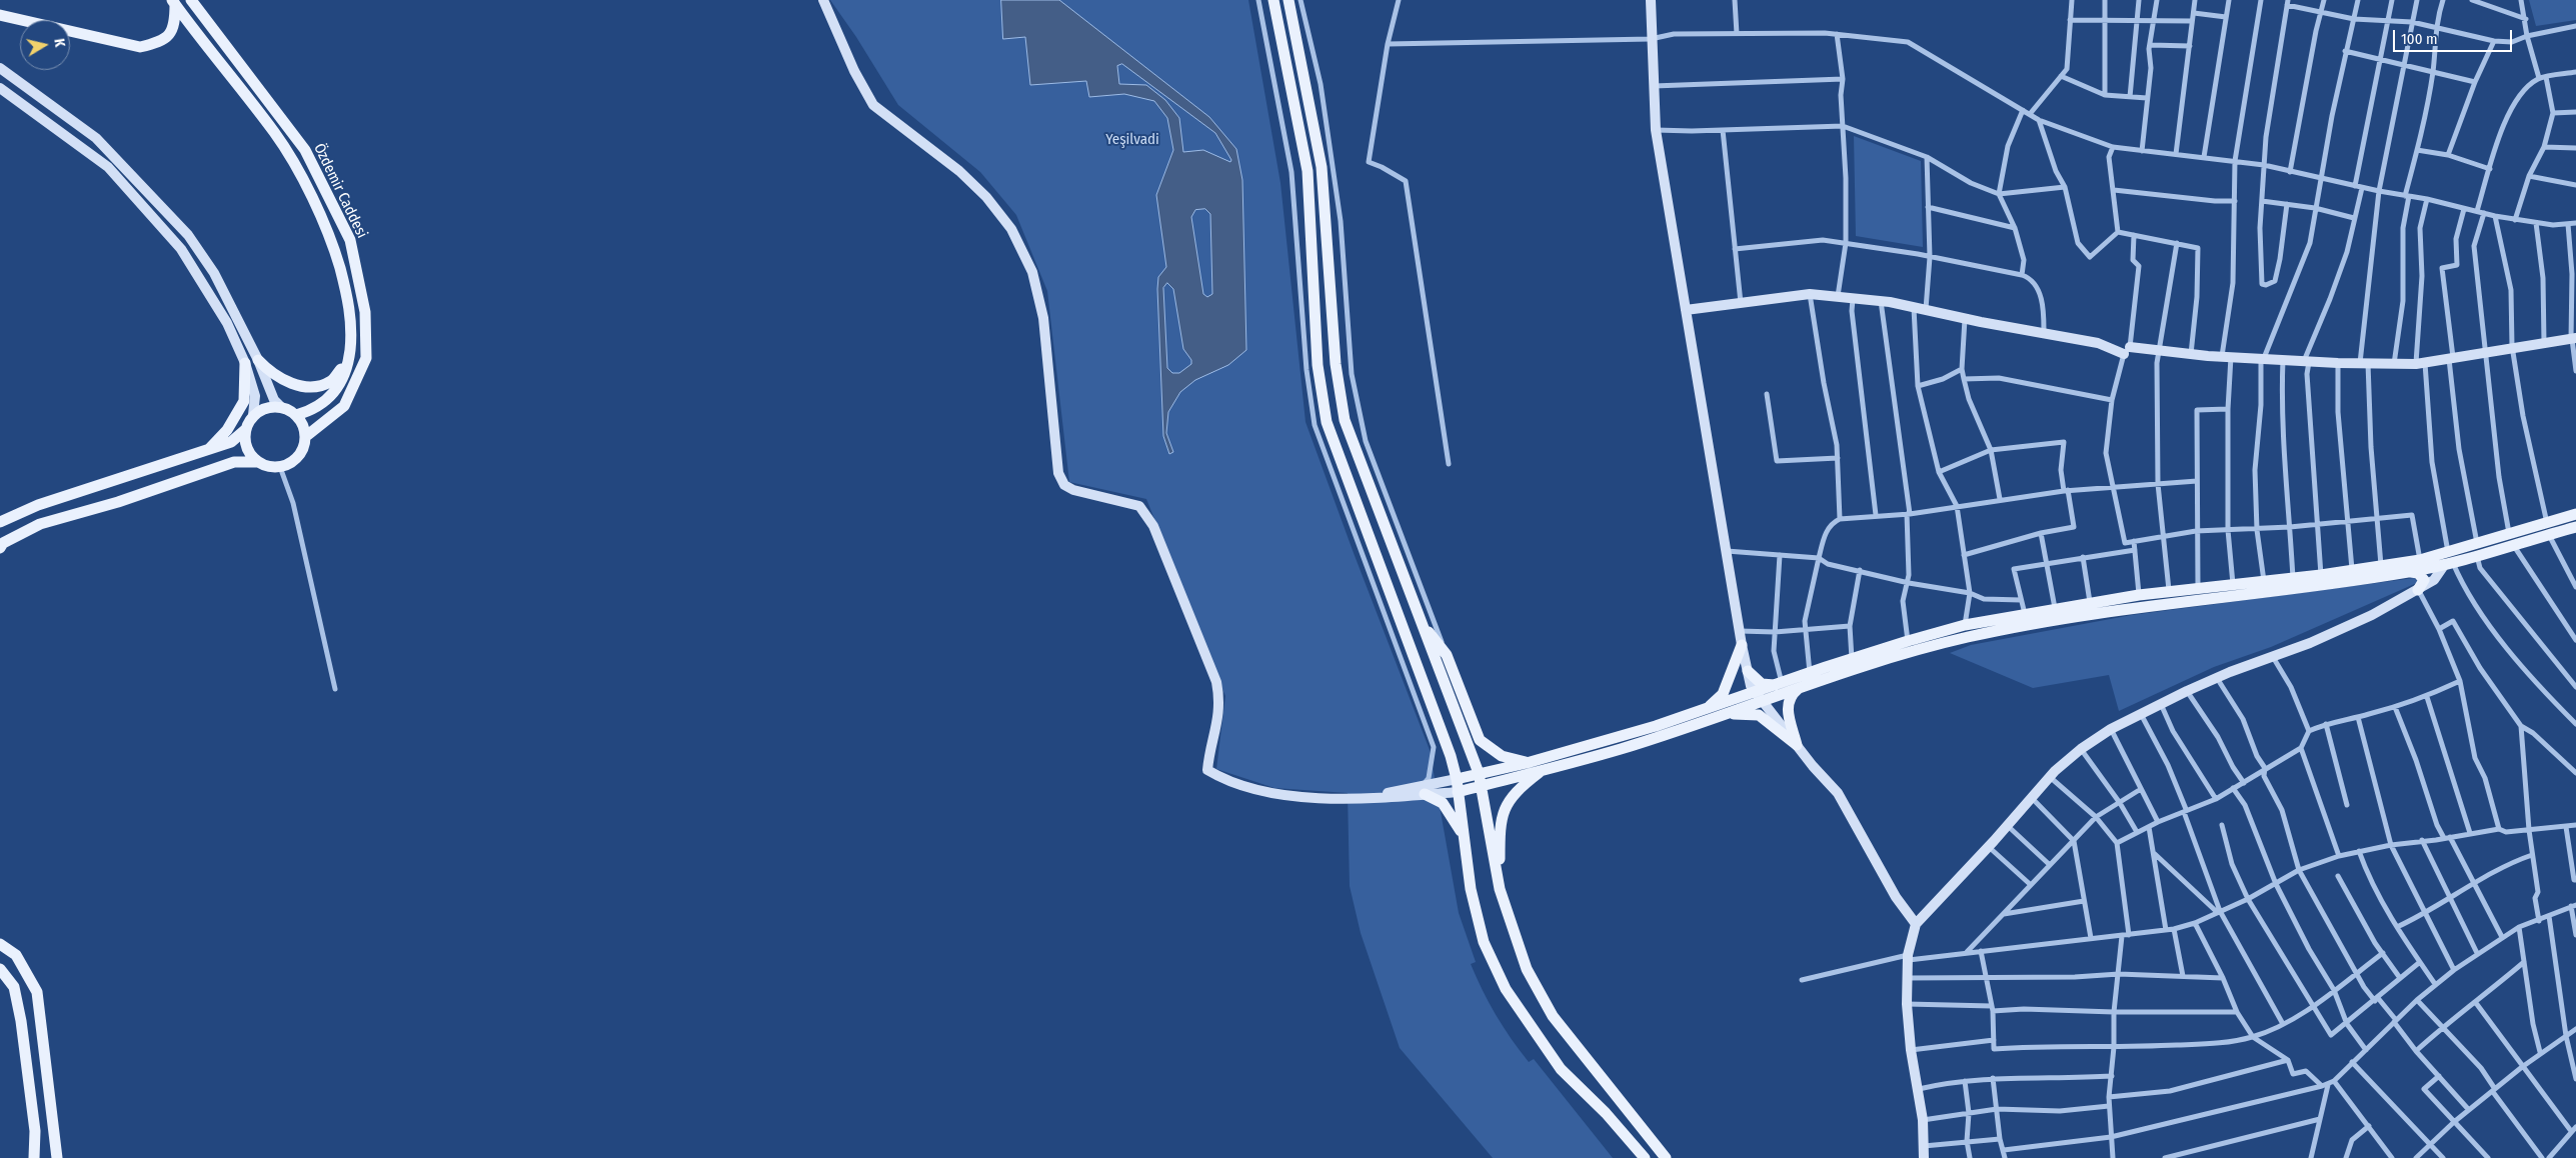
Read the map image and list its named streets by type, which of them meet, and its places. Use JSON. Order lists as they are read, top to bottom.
{
  "streets": {
    "main road": ["Özdemir Caddesi"]
  },
  "parks": ["Yeşilvadi"],
  "scale_bar": "100 m",
  "north": "right"
}
